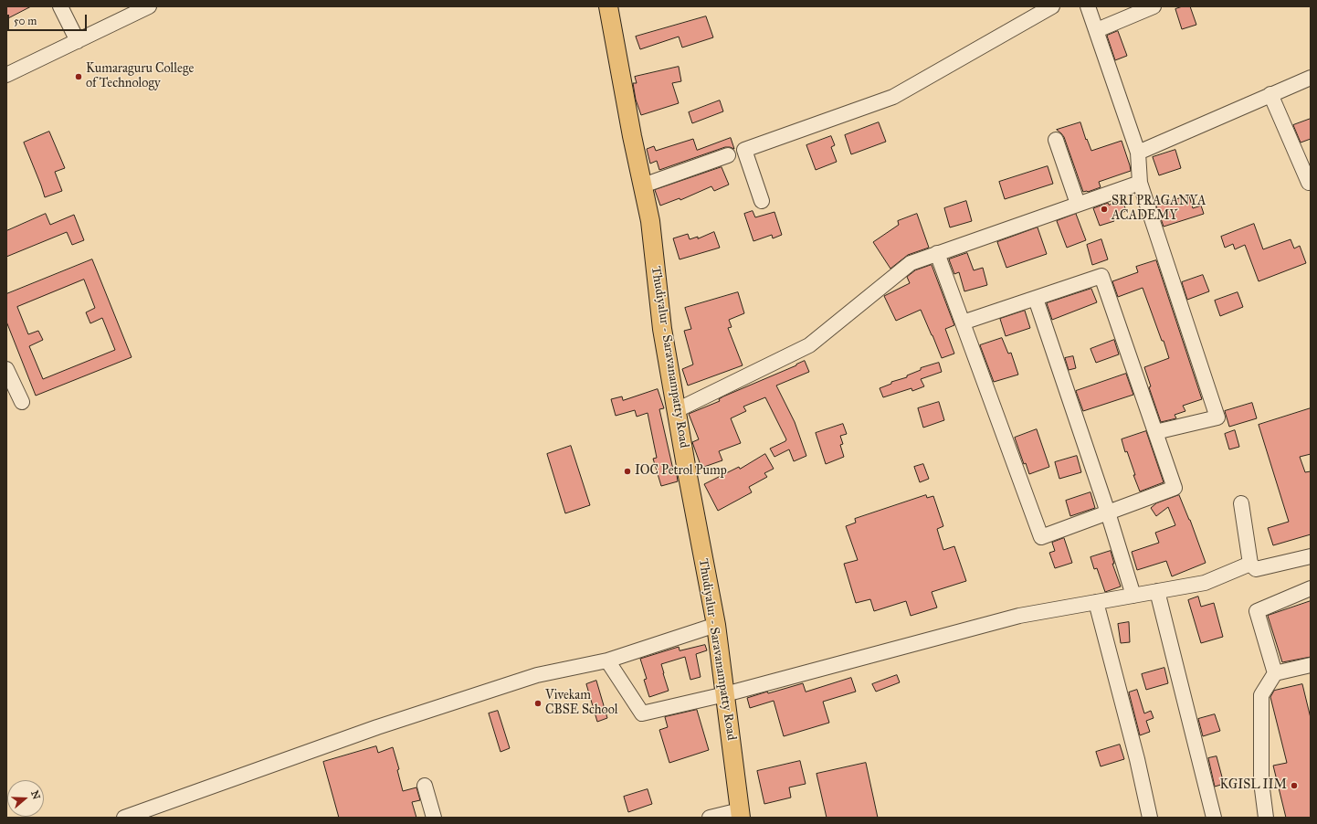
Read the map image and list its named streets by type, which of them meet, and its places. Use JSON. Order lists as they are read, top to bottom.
{
  "streets": {
    "main road": ["Thudiyalur - Saravanampatty Road"]
  },
  "places": [
    "Kumaraguru College of Technology",
    "SRI PRAGANYA ACADEMY",
    "IOC Petrol Pump",
    "Vivekam CBSE School",
    "KGISL IIM"
  ],
  "scale_bar": "50 m",
  "north": "right"
}
